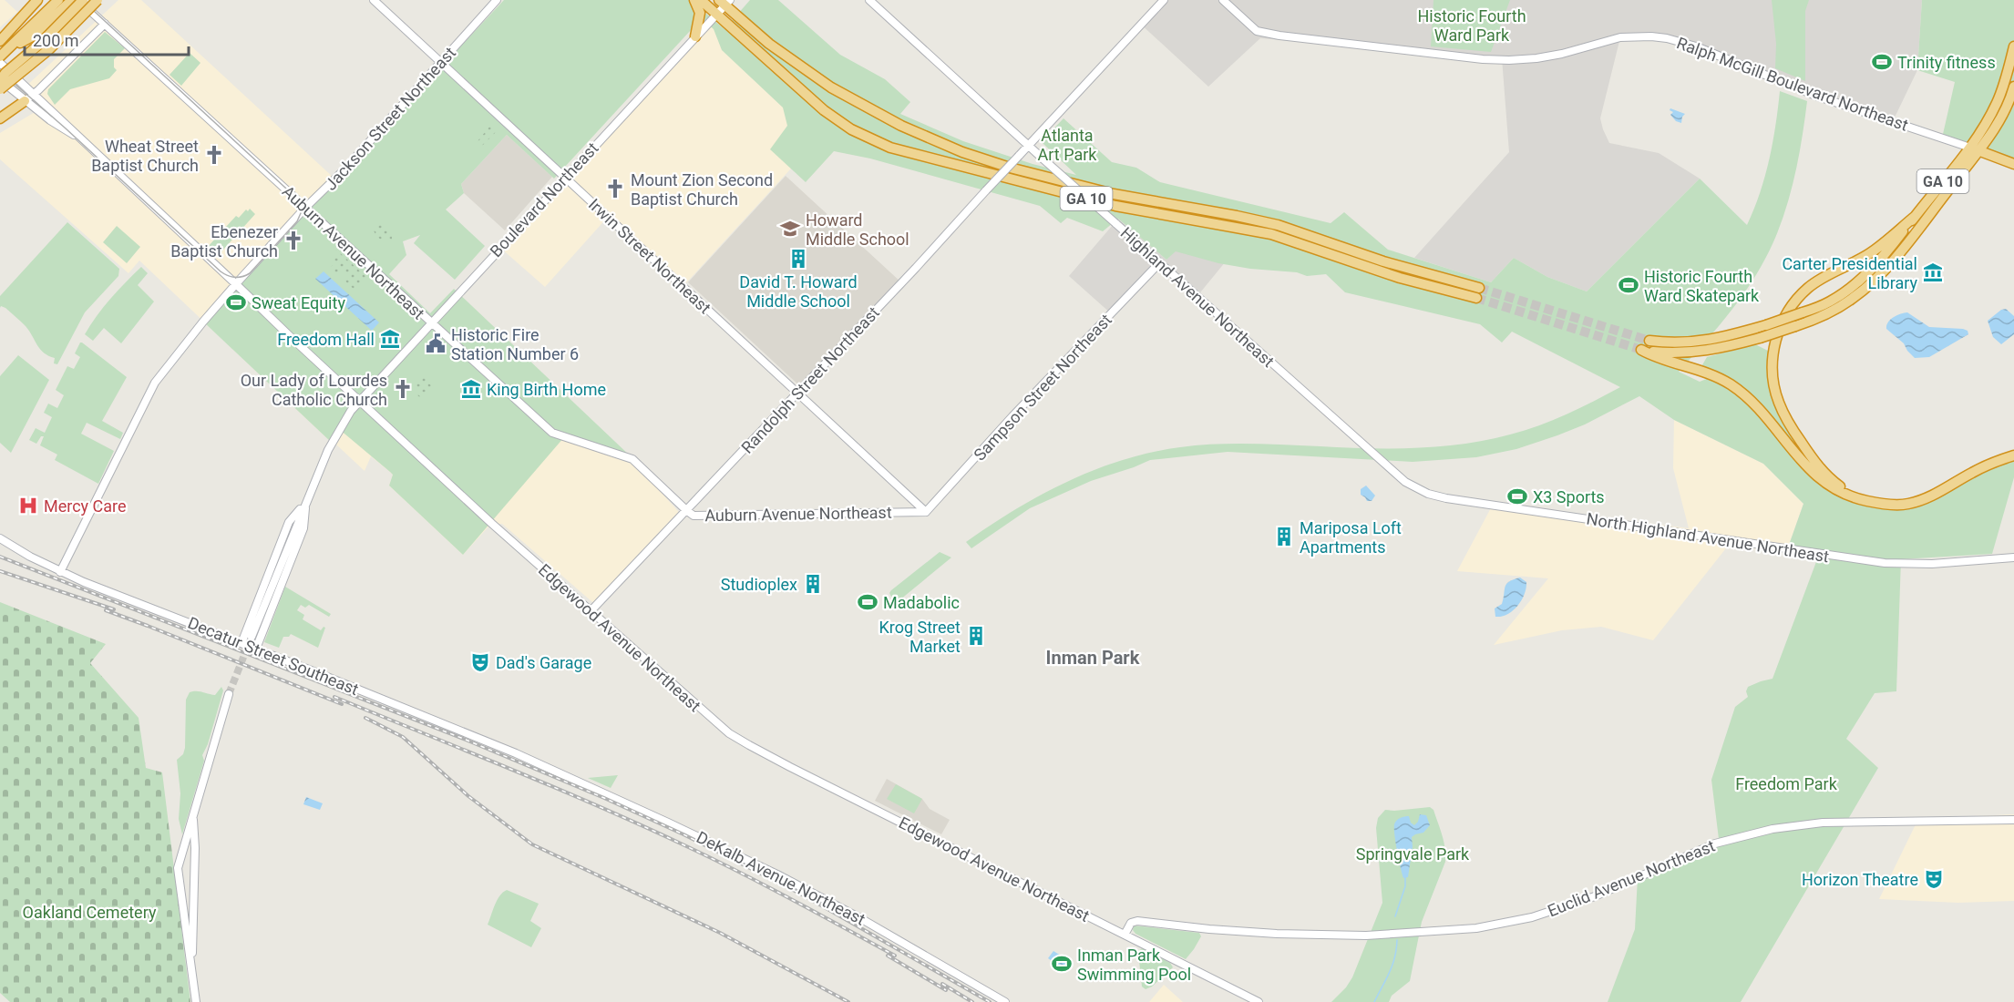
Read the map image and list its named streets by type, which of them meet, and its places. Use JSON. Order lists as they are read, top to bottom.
{
  "streets": {
    "highway": ["GA 10"],
    "main road": [
      "Ralph McGill Boulevard Northeast",
      "Jackson Street Northeast",
      "Boulevard Northeast",
      "Auburn Avenue Northeast",
      "Irwin Street Northeast",
      "Highland Avenue Northeast",
      "Randolph Street Northeast",
      "Sampson Street Northeast",
      "North Highland Avenue Northeast",
      "Edgewood Avenue Northeast",
      "Decatur Street Southeast",
      "DeKalb Avenue Northeast",
      "Euclid Avenue Northeast"
    ]
  },
  "crossings": [
    ["Ralph McGill Boulevard Northeast", "GA 10"],
    ["Jackson Street Northeast", "Auburn Avenue Northeast"],
    ["Jackson Street Northeast", "Irwin Street Northeast"],
    ["Jackson Street Northeast", "Edgewood Avenue Northeast"],
    ["Jackson Street Northeast", "Decatur Street Southeast"],
    ["GA 10", "Boulevard Northeast"],
    ["Boulevard Northeast", "Auburn Avenue Northeast"],
    ["Boulevard Northeast", "Irwin Street Northeast"],
    ["Boulevard Northeast", "Edgewood Avenue Northeast"],
    ["Auburn Avenue Northeast", "Irwin Street Northeast"],
    ["Auburn Avenue Northeast", "Randolph Street Northeast"],
    ["Auburn Avenue Northeast", "Sampson Street Northeast"],
    ["Irwin Street Northeast", "Randolph Street Northeast"],
    ["Irwin Street Northeast", "Sampson Street Northeast"],
    ["Highland Avenue Northeast", "Randolph Street Northeast"],
    ["Highland Avenue Northeast", "Sampson Street Northeast"],
    ["Highland Avenue Northeast", "North Highland Avenue Northeast"],
    ["Randolph Street Northeast", "Edgewood Avenue Northeast"],
    ["Edgewood Avenue Northeast", "Euclid Avenue Northeast"],
    ["Decatur Street Southeast", "DeKalb Avenue Northeast"]
  ],
  "districts": ["Inman Park"],
  "parks": [
    "Historic Fourth Ward Park",
    "Atlanta Art Park",
    "Freedom Park",
    "Springvale Park",
    "Oakland Cemetery"
  ],
  "places": {
    "sports": [
      "Trinity fitness",
      "Historic Fourth Ward Skatepark",
      "Sweat Equity",
      "X3 Sports",
      "Madabolic",
      "Inman Park Swimming Pool"
    ],
    "church": [
      "Wheat Street Baptist Church",
      "Mount Zion Second Baptist Church",
      "Ebenezer Baptist Church",
      "Our Lady of Lourdes Catholic Church"
    ],
    "school or university": ["Howard Middle School"],
    "building": [
      "David T. Howard Middle School",
      "Mariposa Loft Apartments",
      "Studioplex",
      "Krog Street Market"
    ],
    "museum": ["Carter Presidential Library", "Freedom Hall", "King Birth Home"],
    "public building": ["Historic Fire Station Number 6"],
    "hospital": ["Mercy Care"],
    "theatre": ["Dad's Garage", "Horizon Theatre"]
  },
  "scale_bar": "200 m"
}
